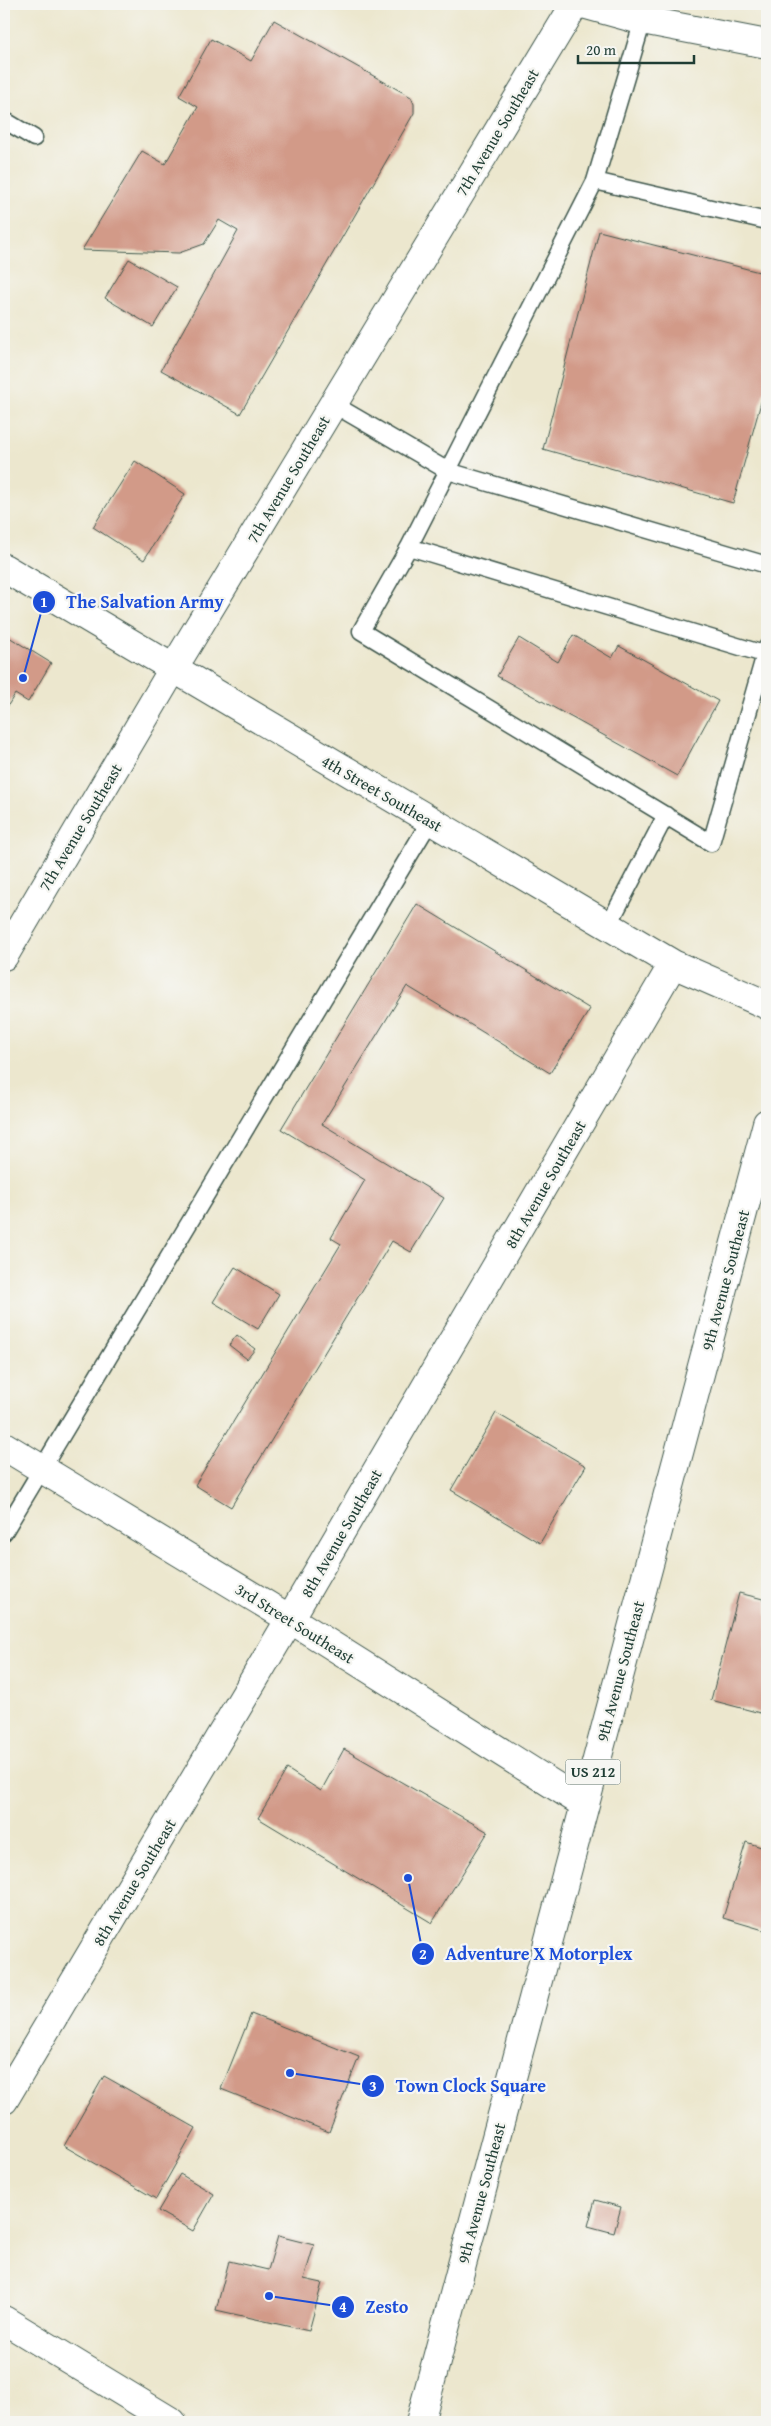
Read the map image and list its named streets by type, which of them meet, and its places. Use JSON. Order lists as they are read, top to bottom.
{
  "streets": {
    "street": [
      "7th Avenue Southeast",
      "4th Street Southeast",
      "8th Avenue Southeast",
      "9th Avenue Southeast",
      "3rd Street Southeast",
      "US 212"
    ]
  },
  "crossings": [
    ["7th Avenue Southeast", "4th Street Southeast"],
    ["4th Street Southeast", "8th Avenue Southeast"],
    ["8th Avenue Southeast", "3rd Street Southeast"],
    ["9th Avenue Southeast", "3rd Street Southeast"]
  ],
  "places": [
    "The Salvation Army",
    "Adventure X Motorplex",
    "Town Clock Square",
    "Zesto"
  ],
  "scale_bar": "20 m"
}
